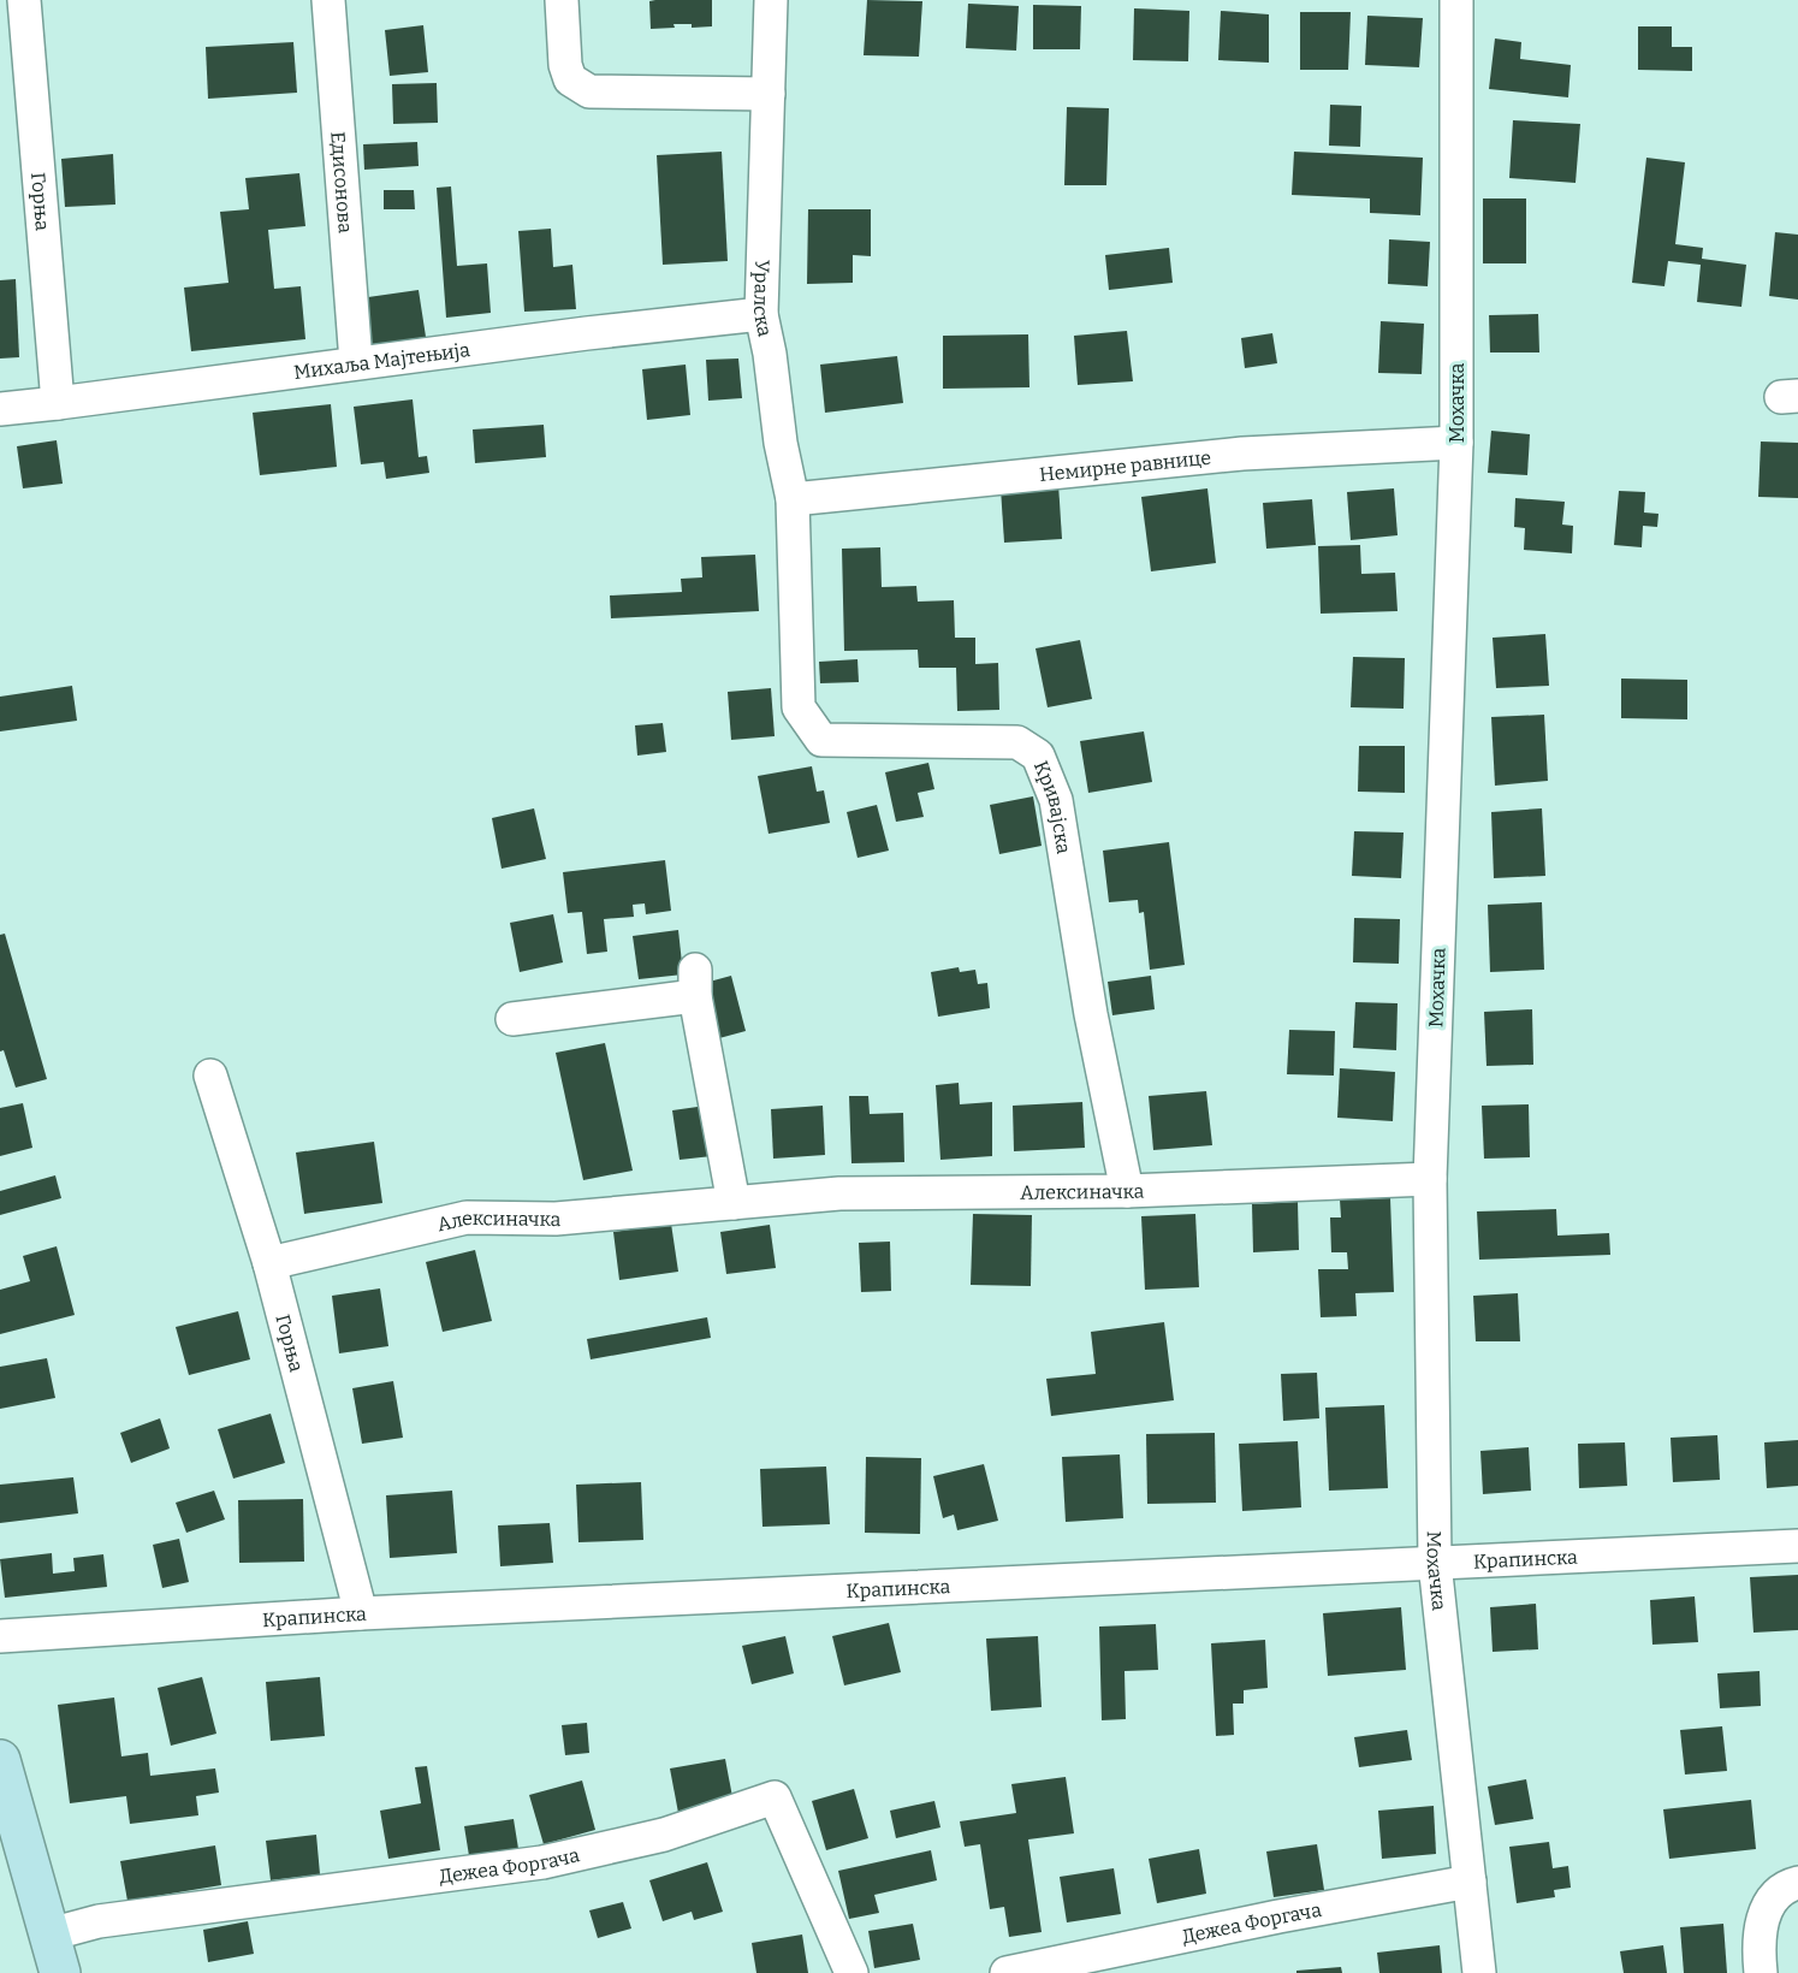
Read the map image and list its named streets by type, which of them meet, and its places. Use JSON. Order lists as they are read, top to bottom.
{
  "streets": {
    "street": [
      "Едисонова",
      "Горња",
      "Уралска",
      "Михаља Мајтењија",
      "Мохачка",
      "Немирне равнице",
      "Кривајска",
      "Алексиначка",
      "Крапинска",
      "Дежеа Форгача"
    ]
  },
  "crossings": [
    ["Едисонова", "Михаља Мајтењија"],
    ["Горња", "Михаља Мајтењија"],
    ["Горња", "Алексиначка"],
    ["Горња", "Крапинска"],
    ["Уралска", "Михаља Мајтењија"],
    ["Уралска", "Немирне равнице"],
    ["Уралска", "Кривајска"],
    ["Мохачка", "Немирне равнице"],
    ["Мохачка", "Алексиначка"],
    ["Мохачка", "Крапинска"],
    ["Мохачка", "Дежеа Форгача"],
    ["Немирне равнице", "Кривајска"],
    ["Кривајска", "Алексиначка"]
  ]
}
